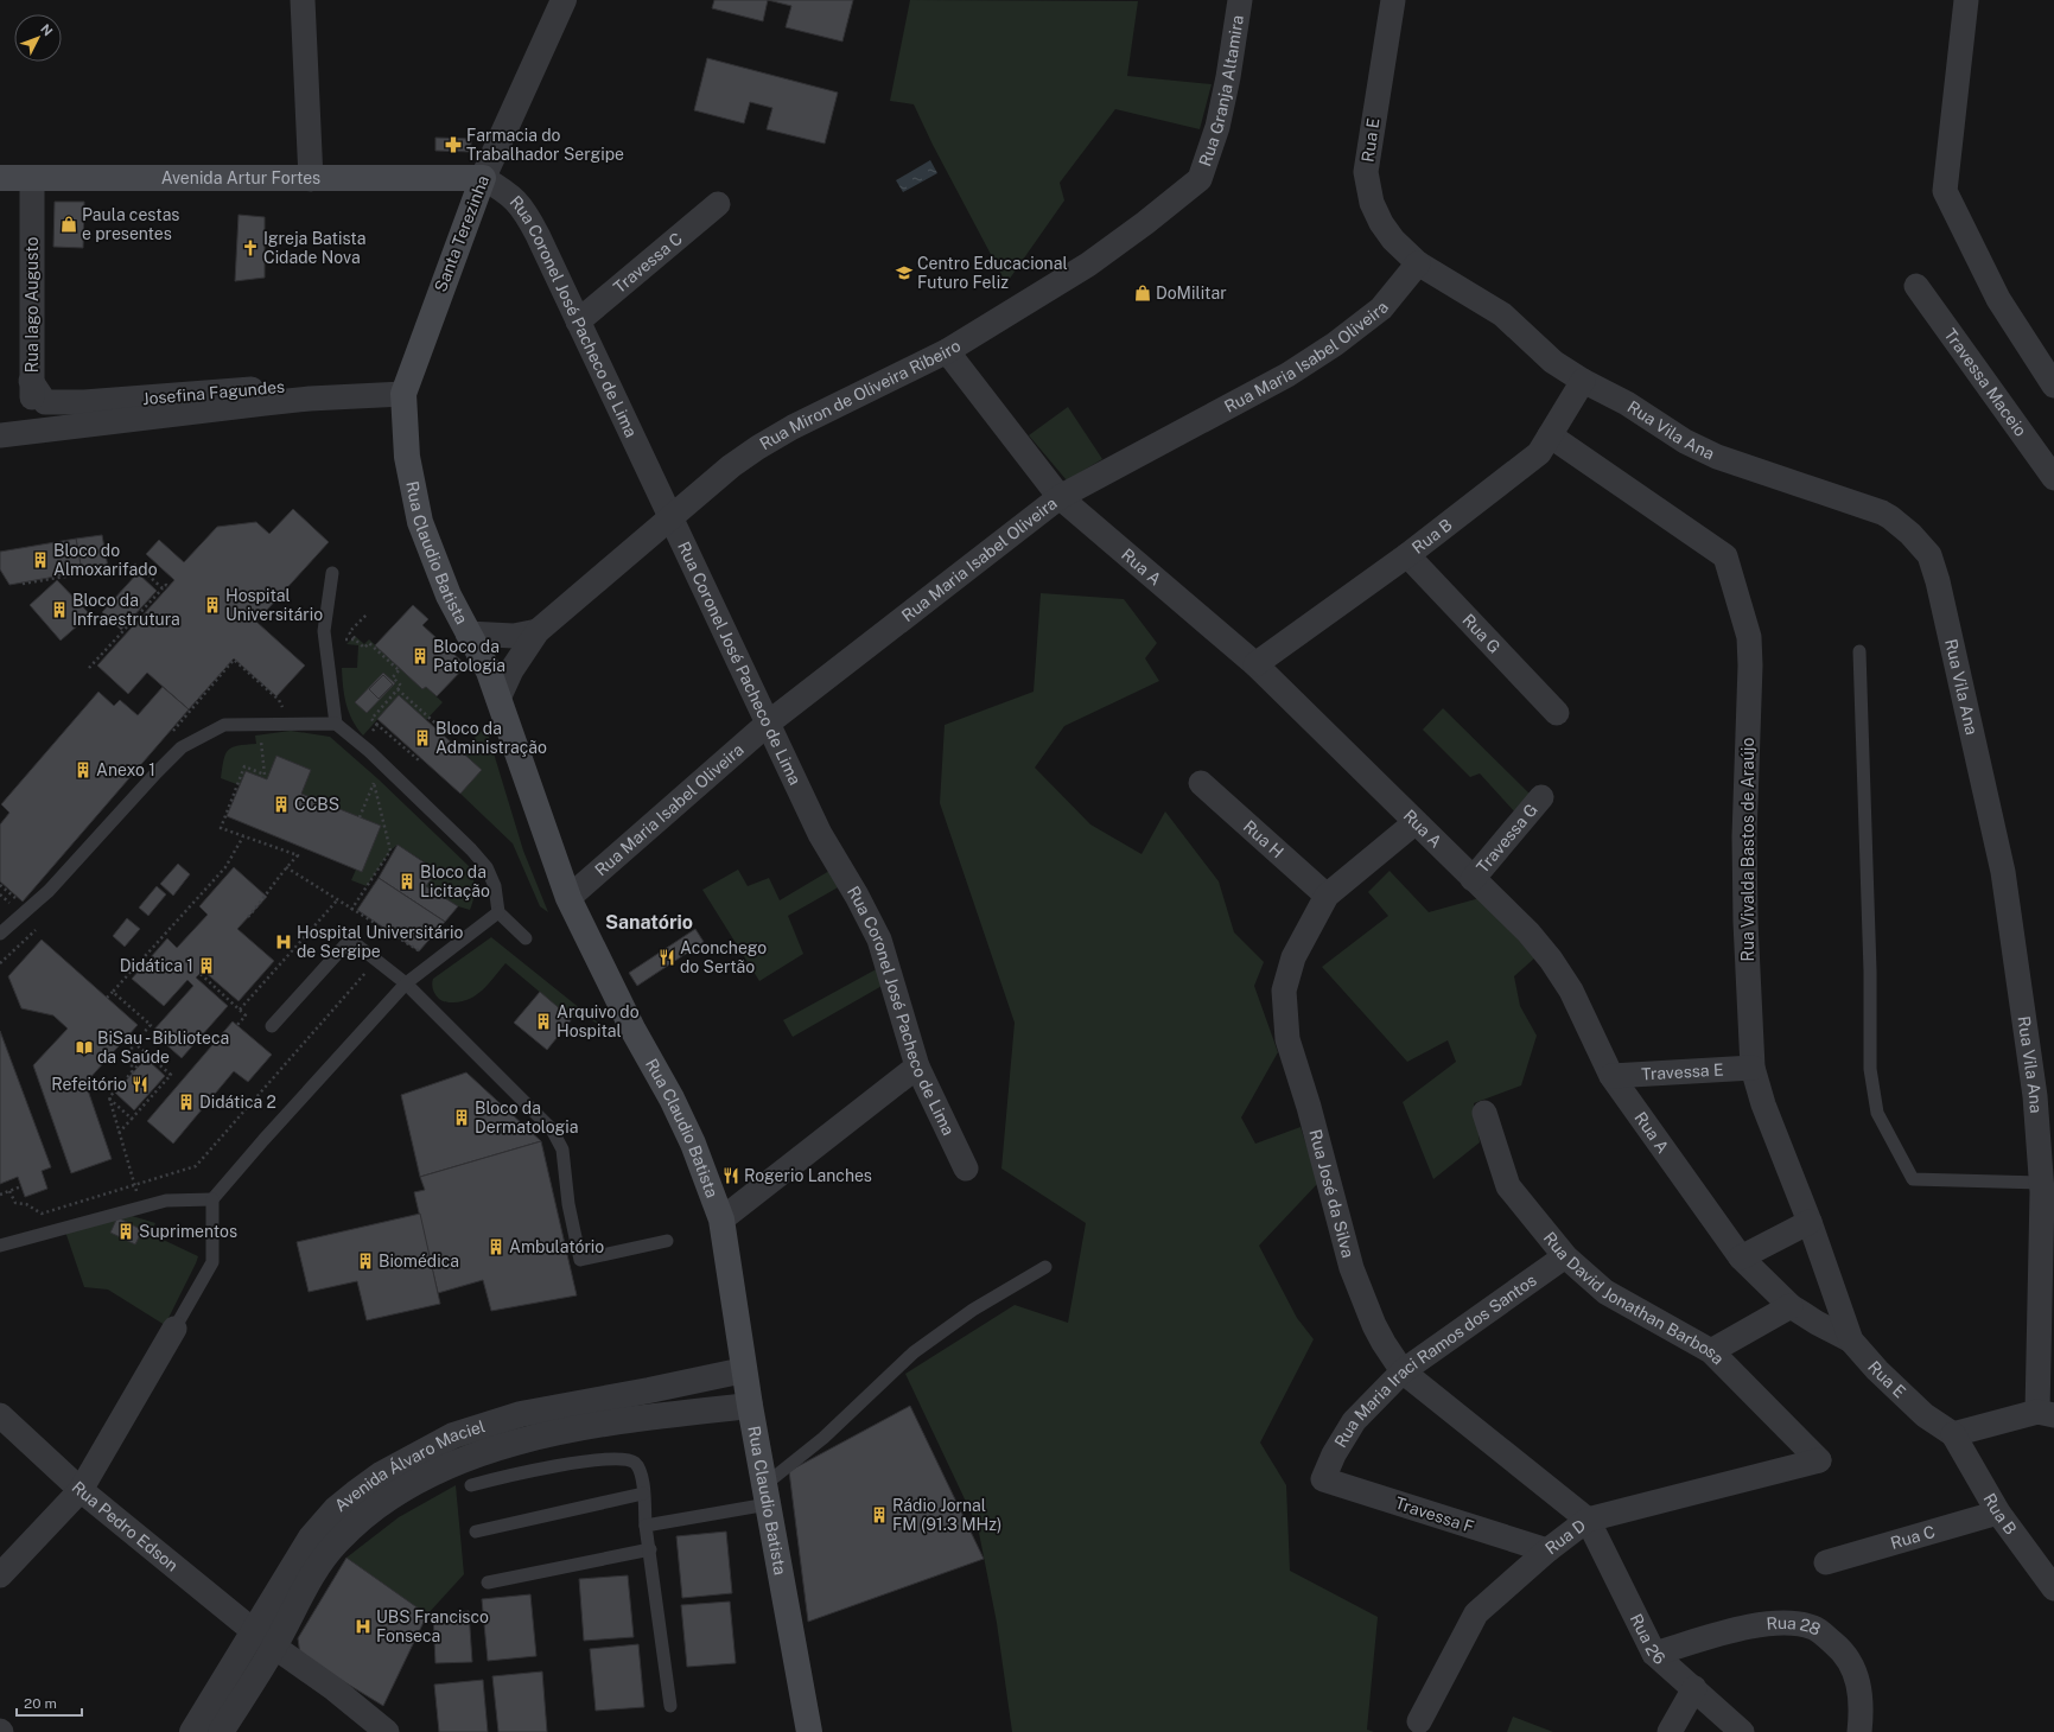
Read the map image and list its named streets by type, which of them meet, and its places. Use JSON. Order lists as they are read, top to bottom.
{
  "streets": {
    "main road": ["Avenida Artur Fortes", "Santa Terezinha", "Rua Claudio Batista"],
    "street": [
      "Rua Granja Altamira",
      "Rua E",
      "Travessa C",
      "Rua Iago Augusto",
      "Rua Coronel José Pacheco de Lima",
      "Rua Maria Isabel Oliveira",
      "Travessa Maceio",
      "Josefina Fagundes",
      "Rua Miron de Oliveira Ribeiro",
      "Rua Vila Ana",
      "Rua B",
      "Rua A",
      "Rua G",
      "Travessa G",
      "Rua H",
      "Rua Vivalda Bastos de Araújo",
      "Travessa E",
      "Rua José da Silva",
      "Rua David Jonathan Barbosa",
      "Rua Maria Iraci Ramos dos Santos",
      "Avenida Álvaro Maciel",
      "Travessa F",
      "Rua Pedro Edson",
      "Rua D",
      "Rua C",
      "Rua 28",
      "Rua 26"
    ]
  },
  "crossings": [
    ["Rua Granja Altamira", "Rua Miron de Oliveira Ribeiro"],
    ["Rua E", "Rua Maria Isabel Oliveira"],
    ["Rua E", "Rua Vila Ana"],
    ["Rua E", "Rua B"],
    ["Rua E", "Rua A"],
    ["Rua E", "Rua Vivalda Bastos de Araújo"],
    ["Avenida Artur Fortes", "Santa Terezinha"],
    ["Avenida Artur Fortes", "Rua Iago Augusto"],
    ["Avenida Artur Fortes", "Rua Coronel José Pacheco de Lima"],
    ["Santa Terezinha", "Rua Coronel José Pacheco de Lima"],
    ["Santa Terezinha", "Josefina Fagundes"],
    ["Santa Terezinha", "Rua Claudio Batista"],
    ["Travessa C", "Rua Coronel José Pacheco de Lima"],
    ["Rua Iago Augusto", "Josefina Fagundes"],
    ["Rua Coronel José Pacheco de Lima", "Rua Maria Isabel Oliveira"],
    ["Rua Coronel José Pacheco de Lima", "Rua Miron de Oliveira Ribeiro"],
    ["Rua Maria Isabel Oliveira", "Rua Vila Ana"],
    ["Rua Maria Isabel Oliveira", "Rua Claudio Batista"],
    ["Rua Maria Isabel Oliveira", "Rua A"],
    ["Josefina Fagundes", "Rua Claudio Batista"],
    ["Rua Miron de Oliveira Ribeiro", "Rua Claudio Batista"],
    ["Rua Miron de Oliveira Ribeiro", "Rua A"],
    ["Rua Vila Ana", "Rua B"],
    ["Rua B", "Rua A"],
    ["Rua B", "Rua G"],
    ["Rua B", "Rua Vivalda Bastos de Araújo"],
    ["Rua B", "Rua C"],
    ["Rua Claudio Batista", "Avenida Álvaro Maciel"],
    ["Rua A", "Travessa G"],
    ["Rua A", "Rua Vivalda Bastos de Araújo"],
    ["Rua A", "Travessa E"],
    ["Rua A", "Rua José da Silva"],
    ["Rua H", "Rua José da Silva"],
    ["Rua Vivalda Bastos de Araújo", "Travessa E"],
    ["Rua José da Silva", "Rua Maria Iraci Ramos dos Santos"],
    ["Rua José da Silva", "Rua D"],
    ["Rua José da Silva", "Rua 26"],
    ["Rua David Jonathan Barbosa", "Rua Maria Iraci Ramos dos Santos"],
    ["Rua David Jonathan Barbosa", "Rua D"],
    ["Rua Maria Iraci Ramos dos Santos", "Travessa F"],
    ["Avenida Álvaro Maciel", "Rua Pedro Edson"],
    ["Travessa F", "Rua D"],
    ["Rua D", "Rua 26"],
    ["Rua 28", "Rua 26"]
  ],
  "districts": ["Sanatório"],
  "places": {
    "pharmacy": ["Farmacia do Trabalhador Sergipe"],
    "shop": ["Paula cestas e presentes", "DoMilitar"],
    "church": ["Igreja Batista Cidade Nova"],
    "school or university": ["Centro Educacional Futuro Feliz"],
    "building": [
      "Bloco do Almoxarifado",
      "Hospital Universitário",
      "Bloco da Infraestrutura",
      "Bloco da Patologia",
      "Bloco da Administração",
      "Anexo 1",
      "CCBS",
      "Bloco da Licitação",
      "Didática 1",
      "Arquivo do Hospital",
      "Didática 2",
      "Bloco da Dermatologia",
      "Suprimentos",
      "Ambulatório",
      "Biomédica",
      "Rádio Jornal FM (91.3 MHz)"
    ],
    "hospital": ["Hospital Universitário de Sergipe", "UBS Francisco Fonseca"],
    "restaurant": ["Aconchego do Sertão", "Refeitório", "Rogerio Lanches"],
    "library": ["BiSau - Biblioteca da Saúde"]
  },
  "scale_bar": "20 m",
  "north": "top right"
}
